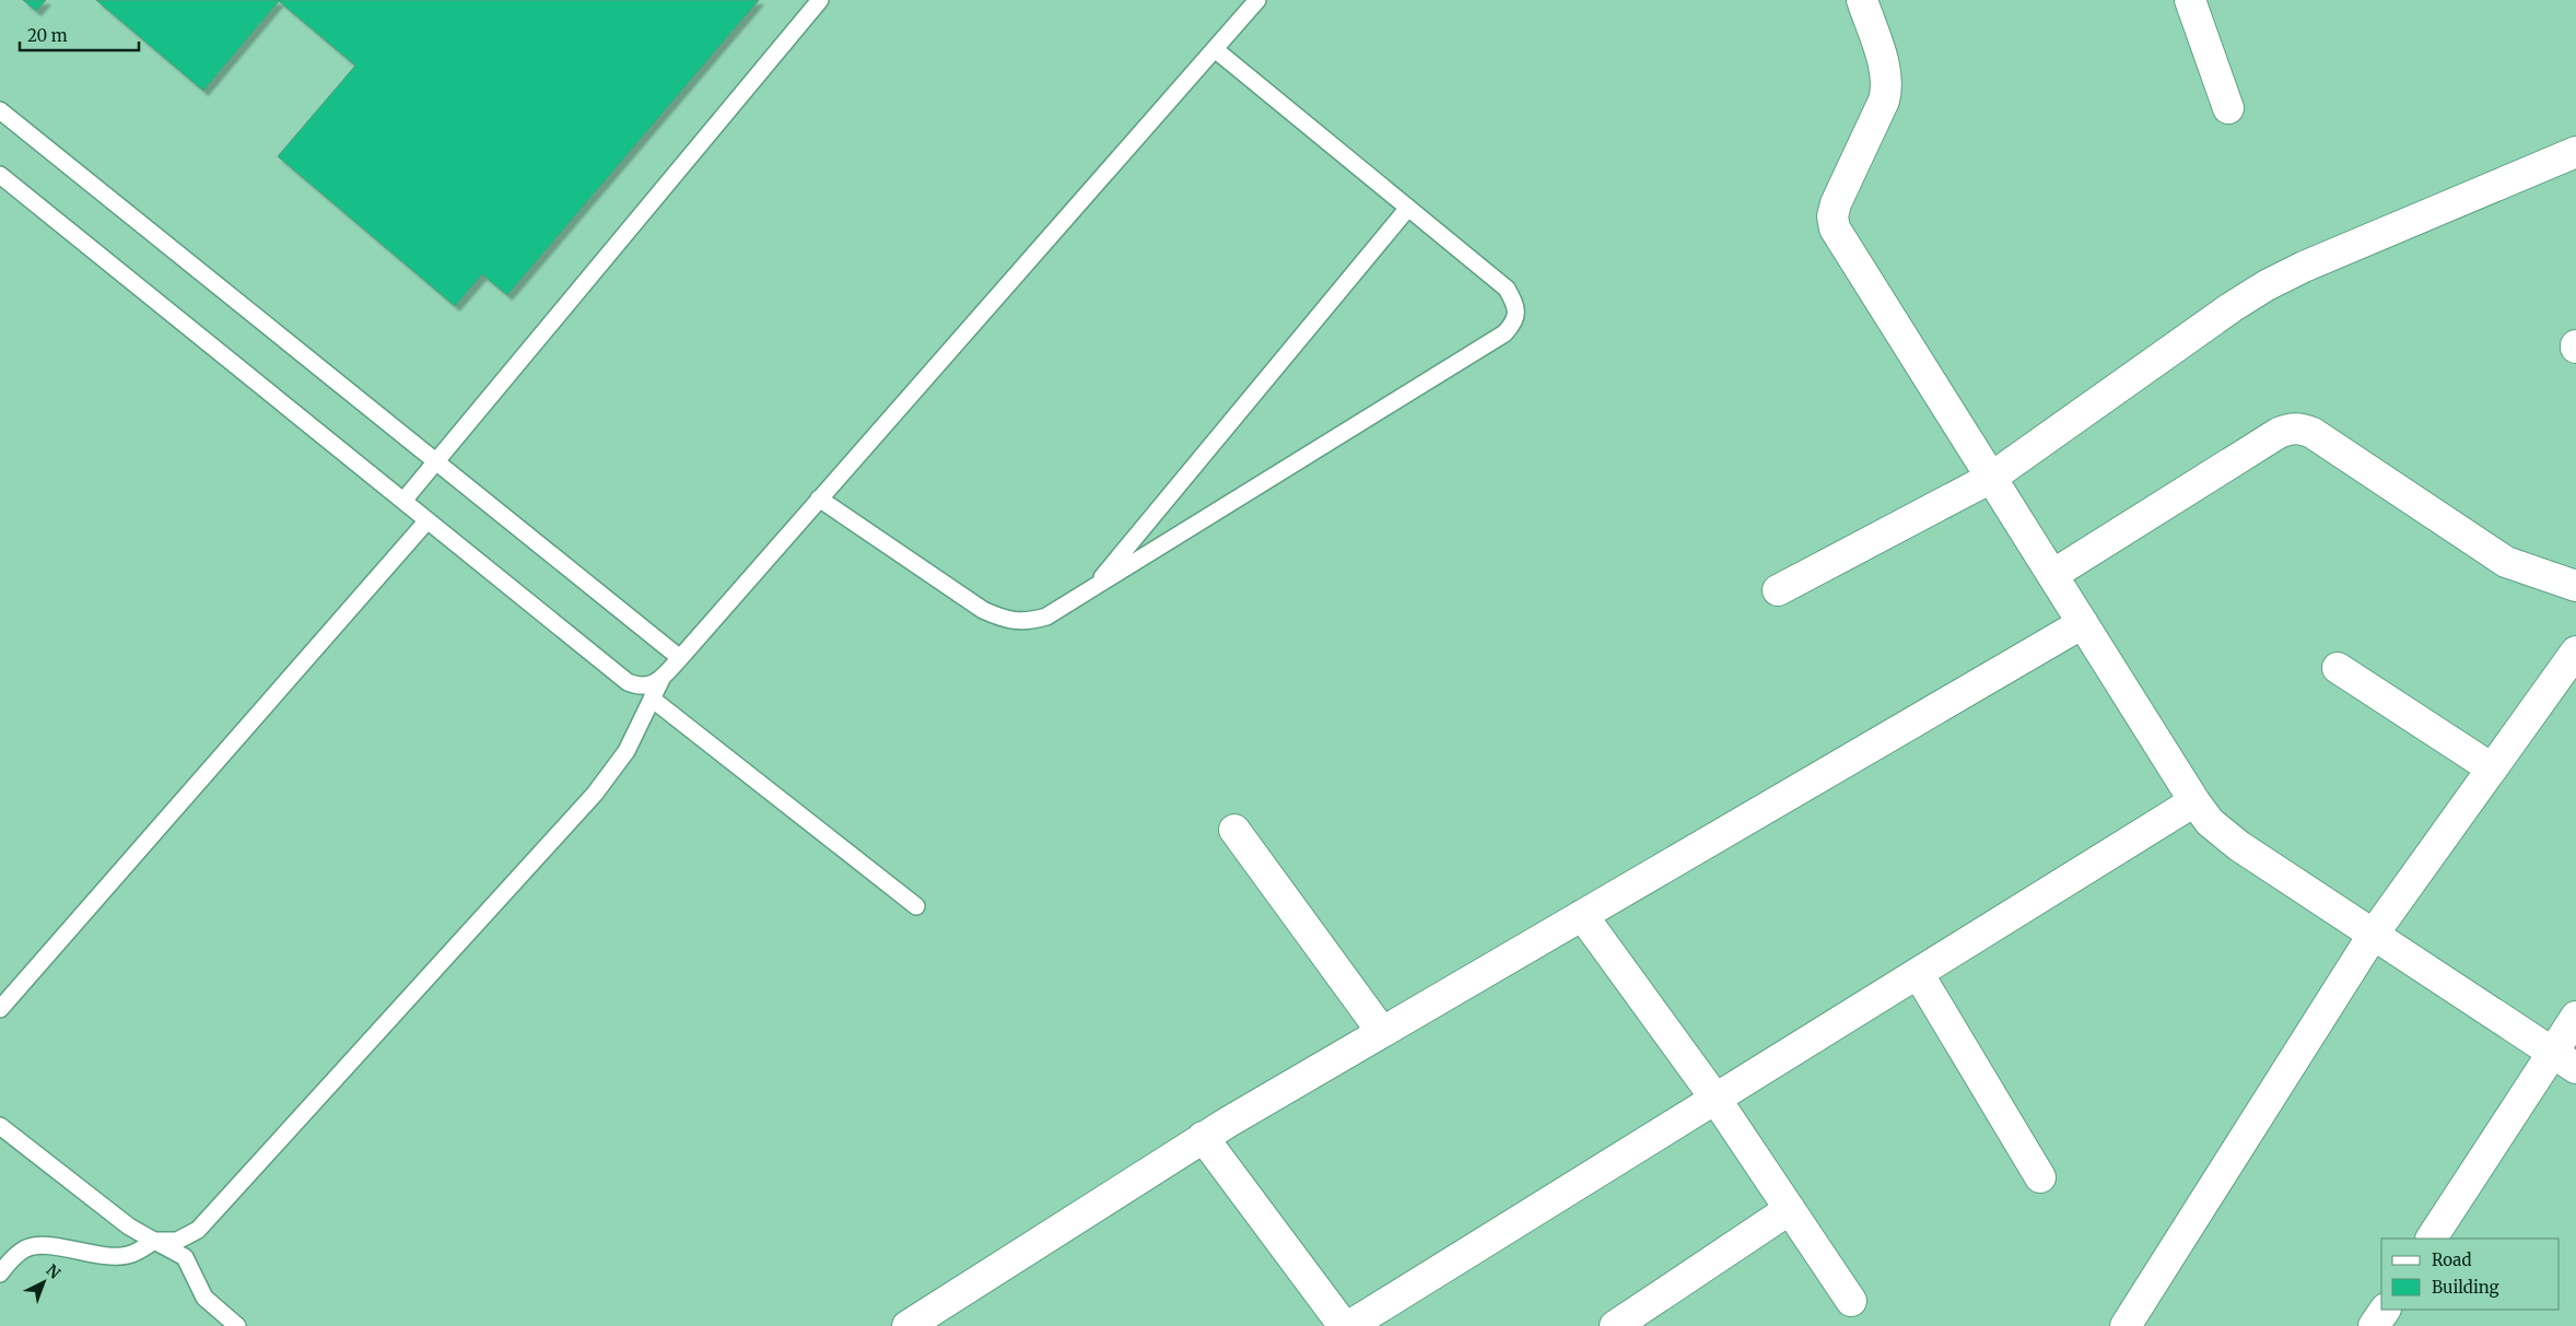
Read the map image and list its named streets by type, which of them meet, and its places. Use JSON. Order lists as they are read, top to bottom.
{
  "legend": ["Road", "Building"],
  "scale_bar": "20 m",
  "north": "top right"
}
